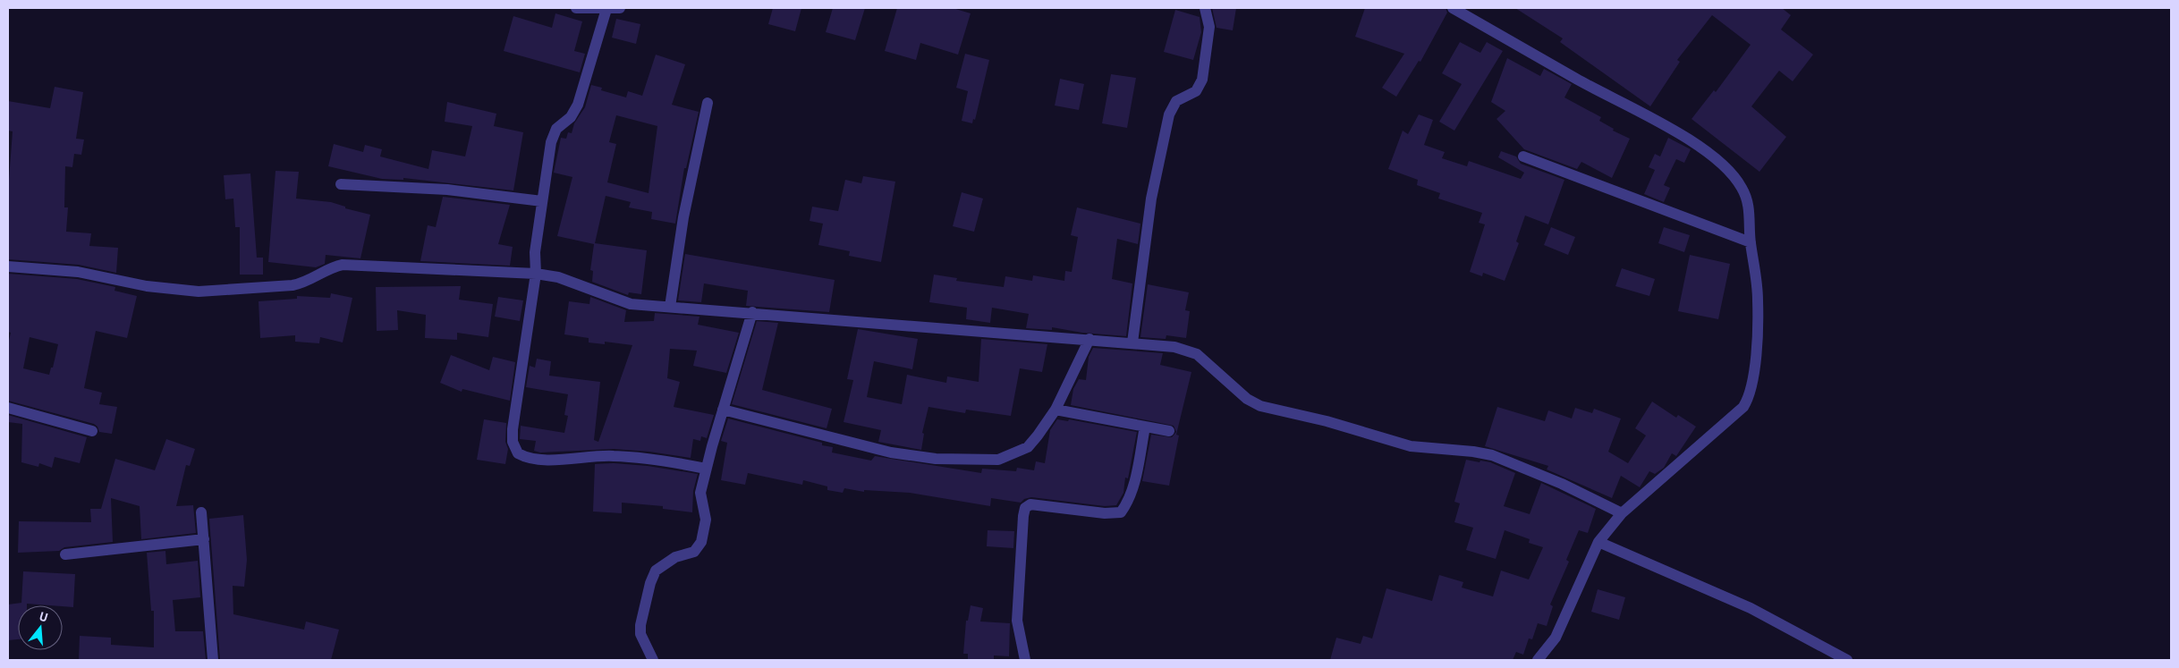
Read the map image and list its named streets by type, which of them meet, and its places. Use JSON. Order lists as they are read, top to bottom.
{
  "north": "top"
}
